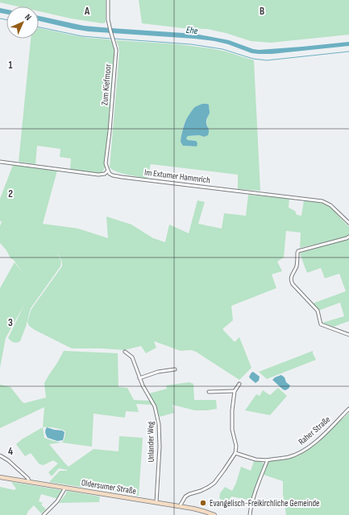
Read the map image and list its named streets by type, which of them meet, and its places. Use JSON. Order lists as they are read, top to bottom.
{
  "streets": {
    "main road": ["Oldersumer Straße"],
    "street": [
      "Zum Kiefmoor",
      "Im Extumer Hammrich",
      "Raher Straße",
      "Unlander Weg"
    ]
  },
  "crossings": [
    ["Zum Kiefmoor", "Im Extumer Hammrich"],
    ["Unlander Weg", "Oldersumer Straße"]
  ],
  "water": ["Ehe"],
  "places": ["Evangelisch-Freikirchliche Gemeinde"],
  "north": "top right",
  "grid": {
    "columns": ["A", "B"],
    "rows": [
      "1",
      "2",
      "3",
      "4"
    ]
  }
}
